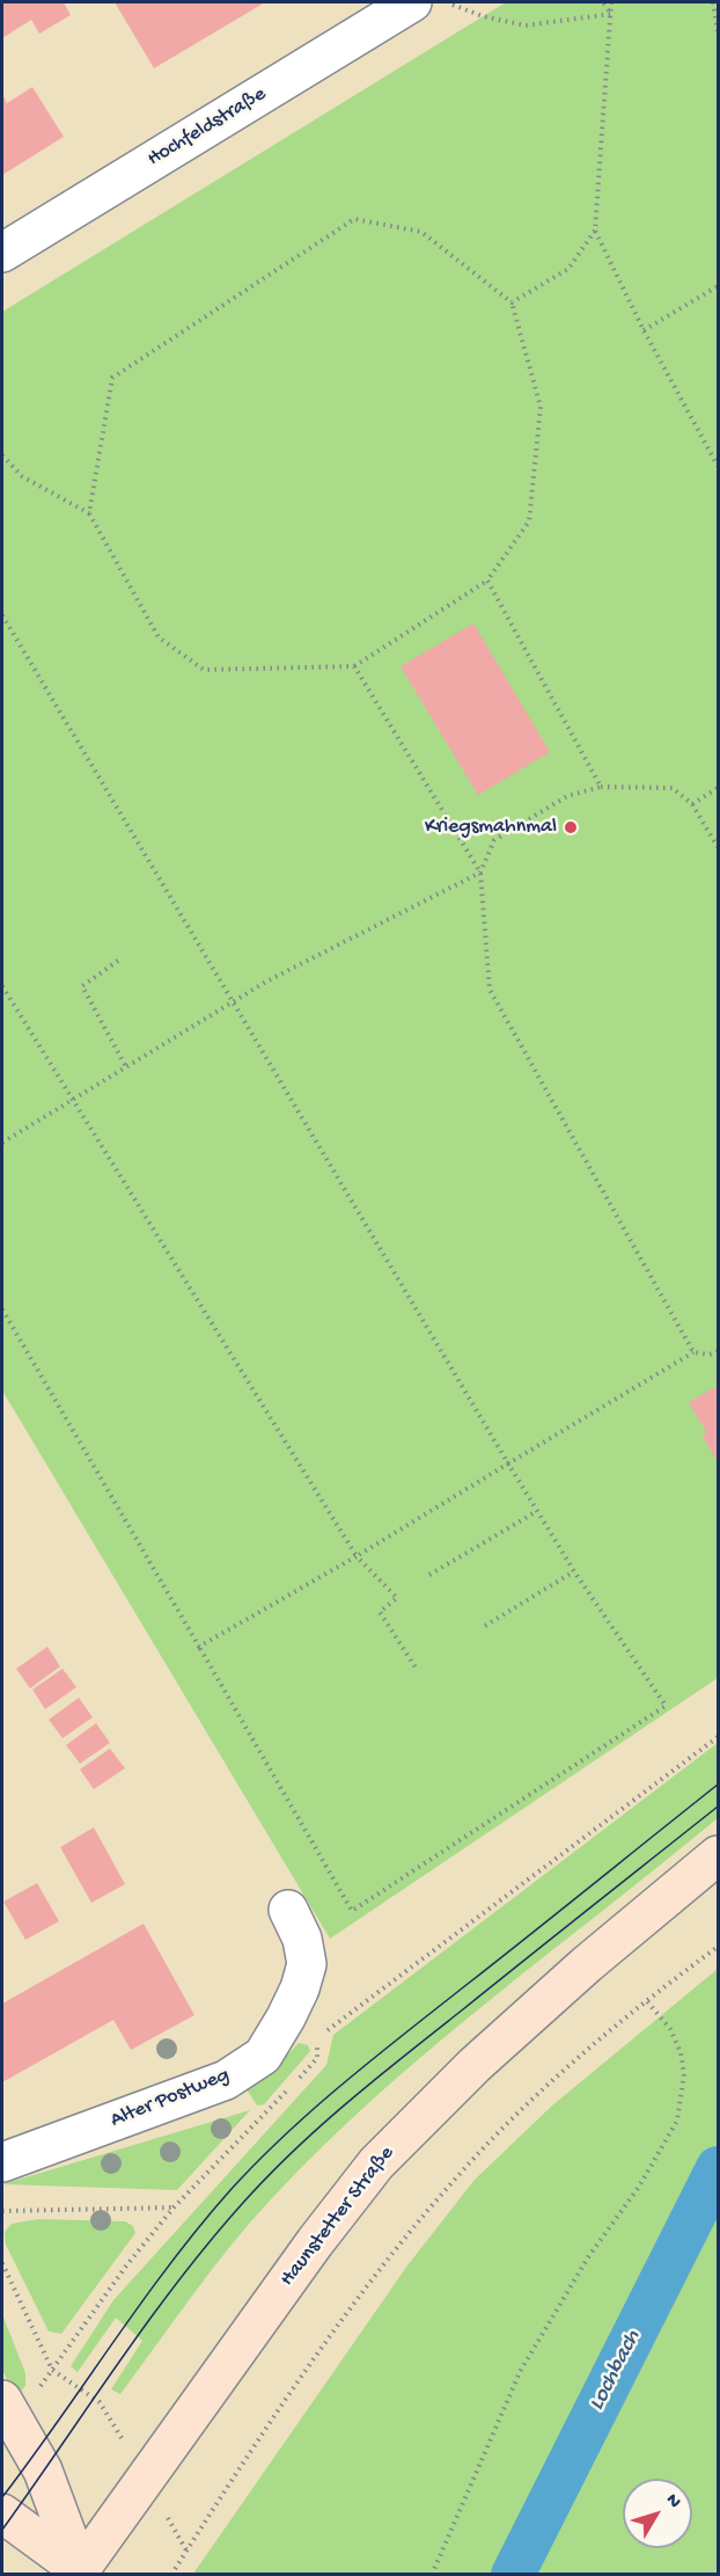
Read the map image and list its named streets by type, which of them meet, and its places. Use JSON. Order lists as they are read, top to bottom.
{
  "streets": {
    "main road": ["Haunstetter Straße"],
    "street": ["Hochfeldstraße", "Alter Postweg"]
  },
  "water": ["Lochbach"],
  "places": ["Kriegsmahnmal"],
  "north": "top right"
}
